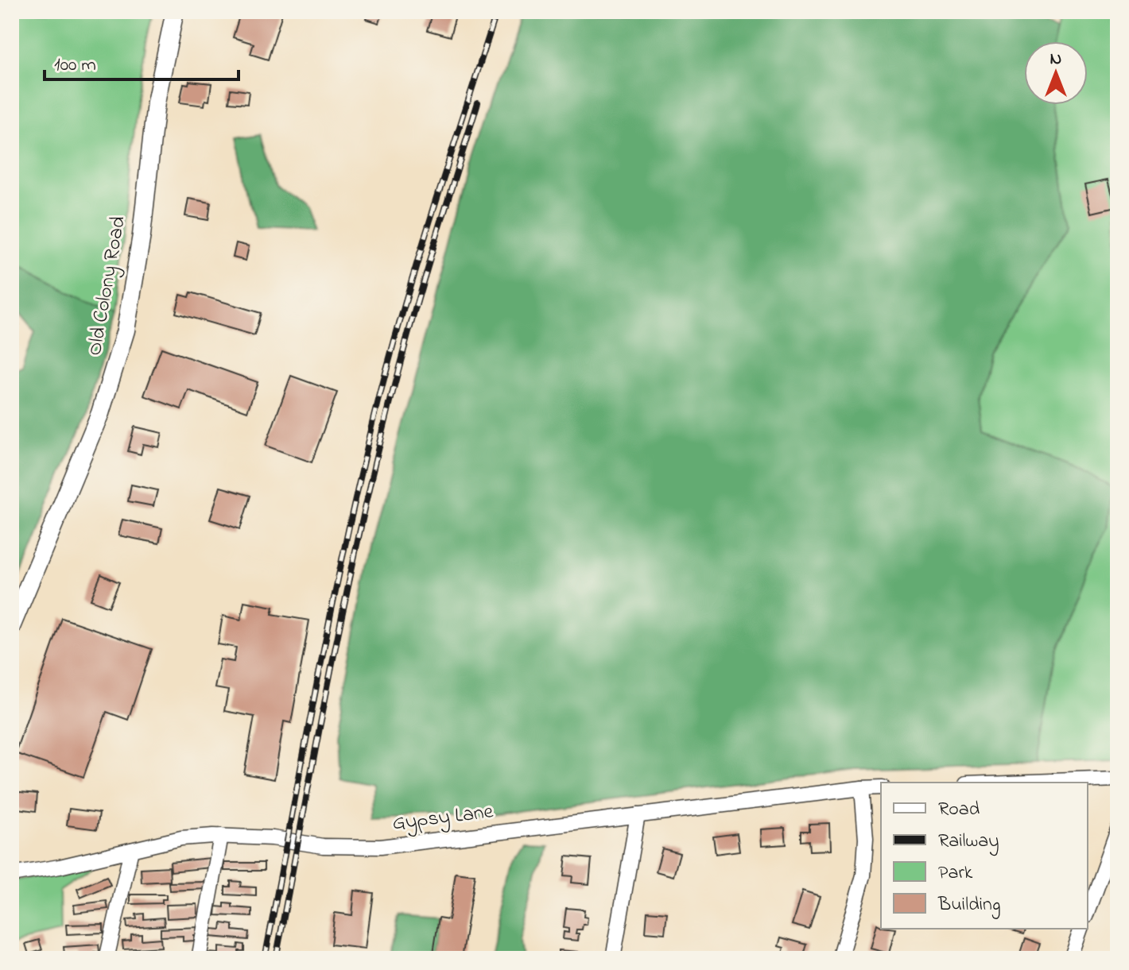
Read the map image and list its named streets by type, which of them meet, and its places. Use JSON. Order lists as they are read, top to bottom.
{
  "streets": {
    "main road": ["Old Colony Road"],
    "street": ["Gypsy Lane"]
  },
  "legend": [
    "Road",
    "Railway",
    "Park",
    "Building"
  ],
  "scale_bar": "100 m",
  "north": "top"
}
